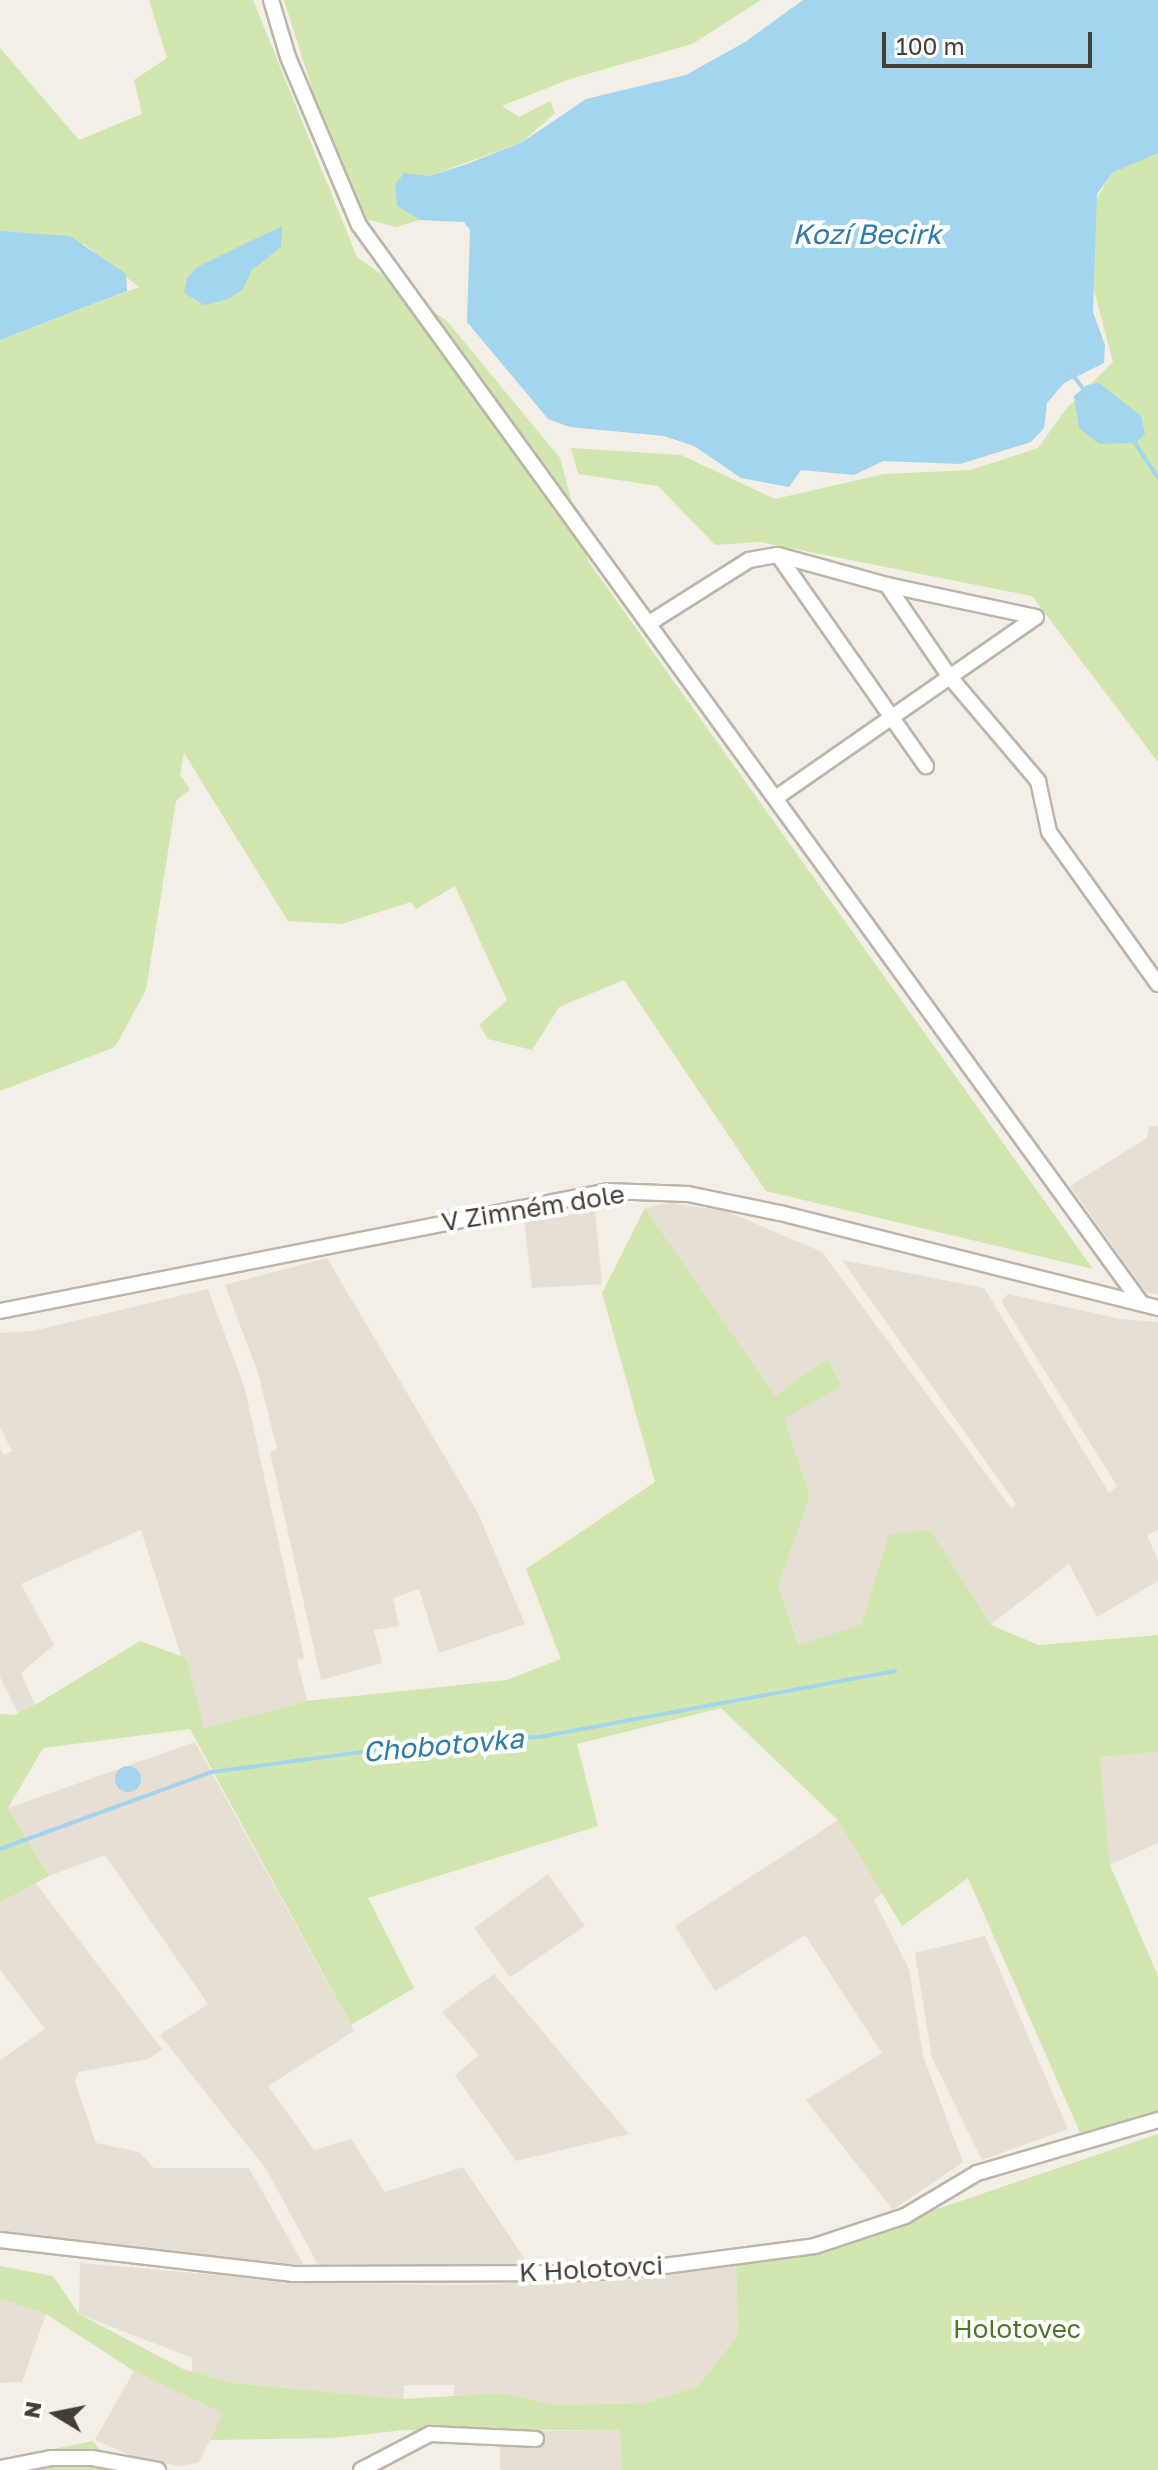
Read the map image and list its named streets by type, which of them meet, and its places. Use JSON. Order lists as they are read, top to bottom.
{
  "streets": {
    "street": ["V Zimném dole", "K Holotovci"]
  },
  "water": ["Kozí Becirk", "Chobotovka"],
  "parks": ["Holotovec"],
  "scale_bar": "100 m",
  "north": "left"
}
